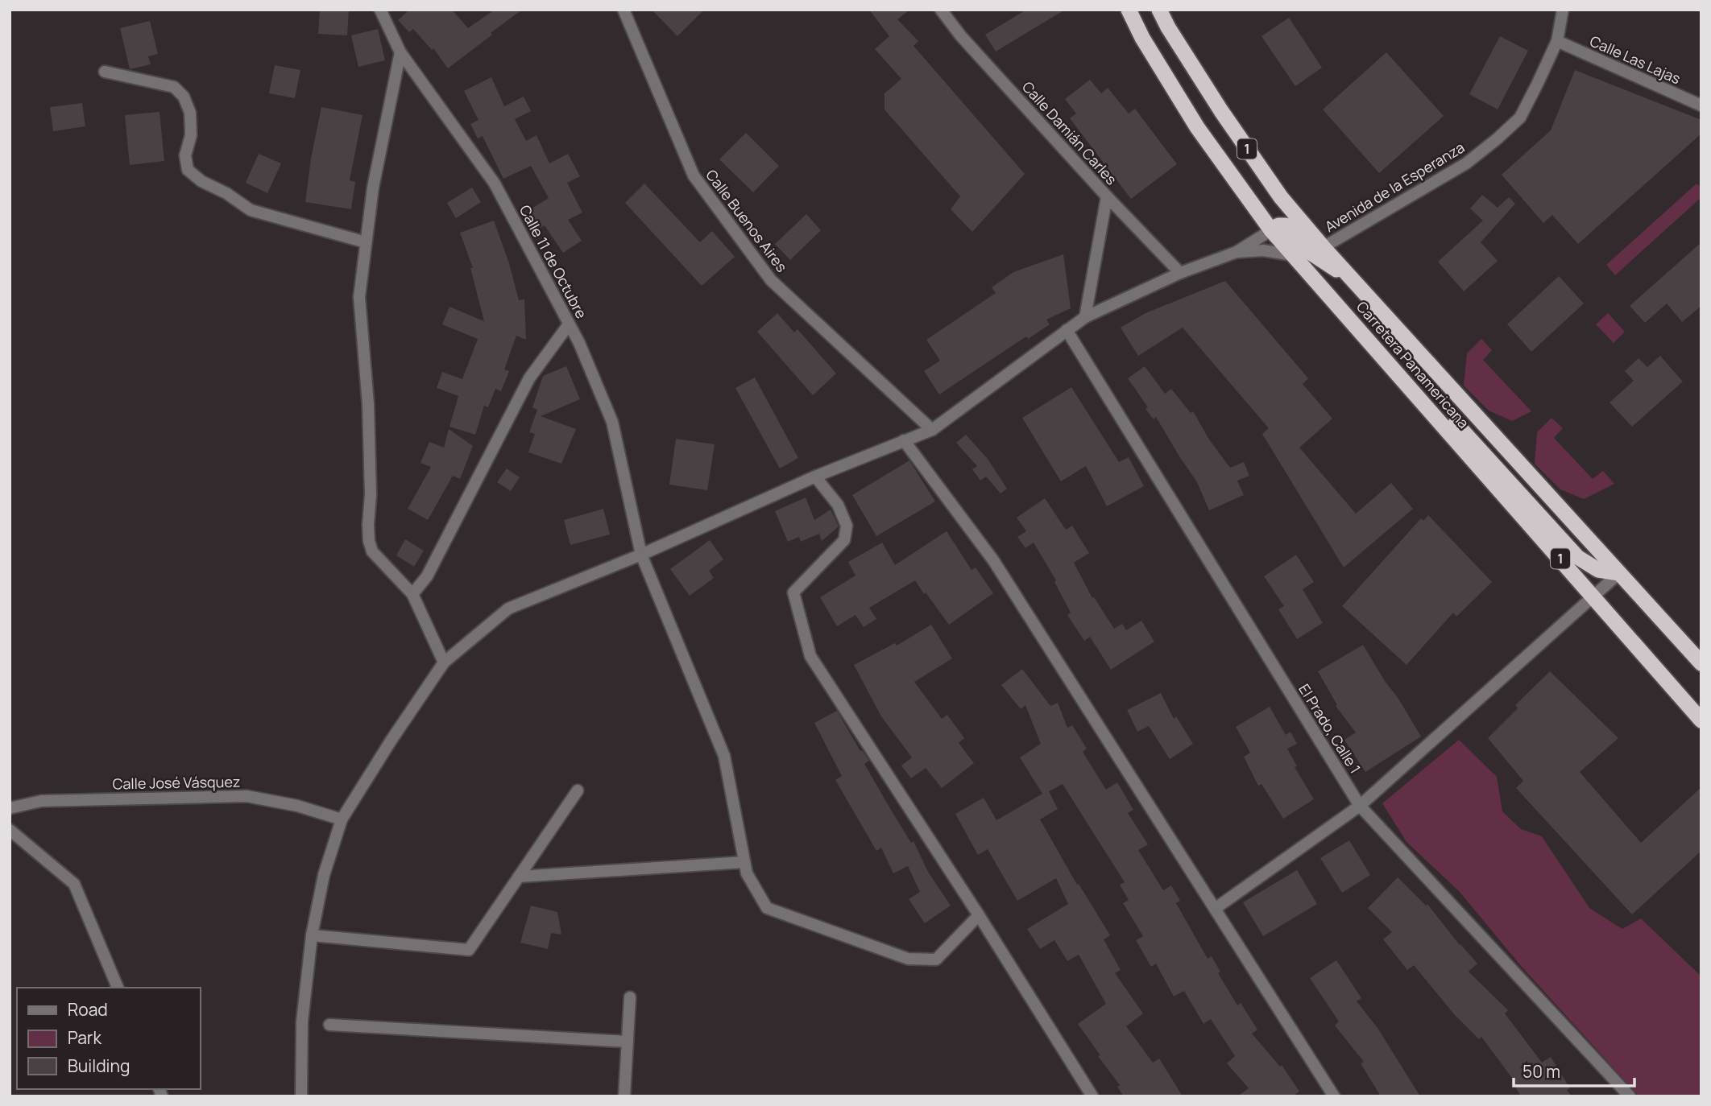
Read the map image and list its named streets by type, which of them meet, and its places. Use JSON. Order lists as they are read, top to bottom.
{
  "streets": {
    "highway": ["1", "Carretera Panamericana"],
    "street": [
      "Calle Las Lajas",
      "Calle Damián Carles",
      "Avenida de la Esperanza",
      "Calle Buenos Aires",
      "Calle 11 de Octubre",
      "El Prado, Calle 1",
      "Calle José Vásquez"
    ]
  },
  "crossings": [
    ["Calle Las Lajas", "Avenida de la Esperanza"],
    ["1", "Carretera Panamericana"],
    ["Avenida de la Esperanza", "Carretera Panamericana"]
  ],
  "legend": ["Road", "Park", "Building"],
  "scale_bar": "50 m"
}
